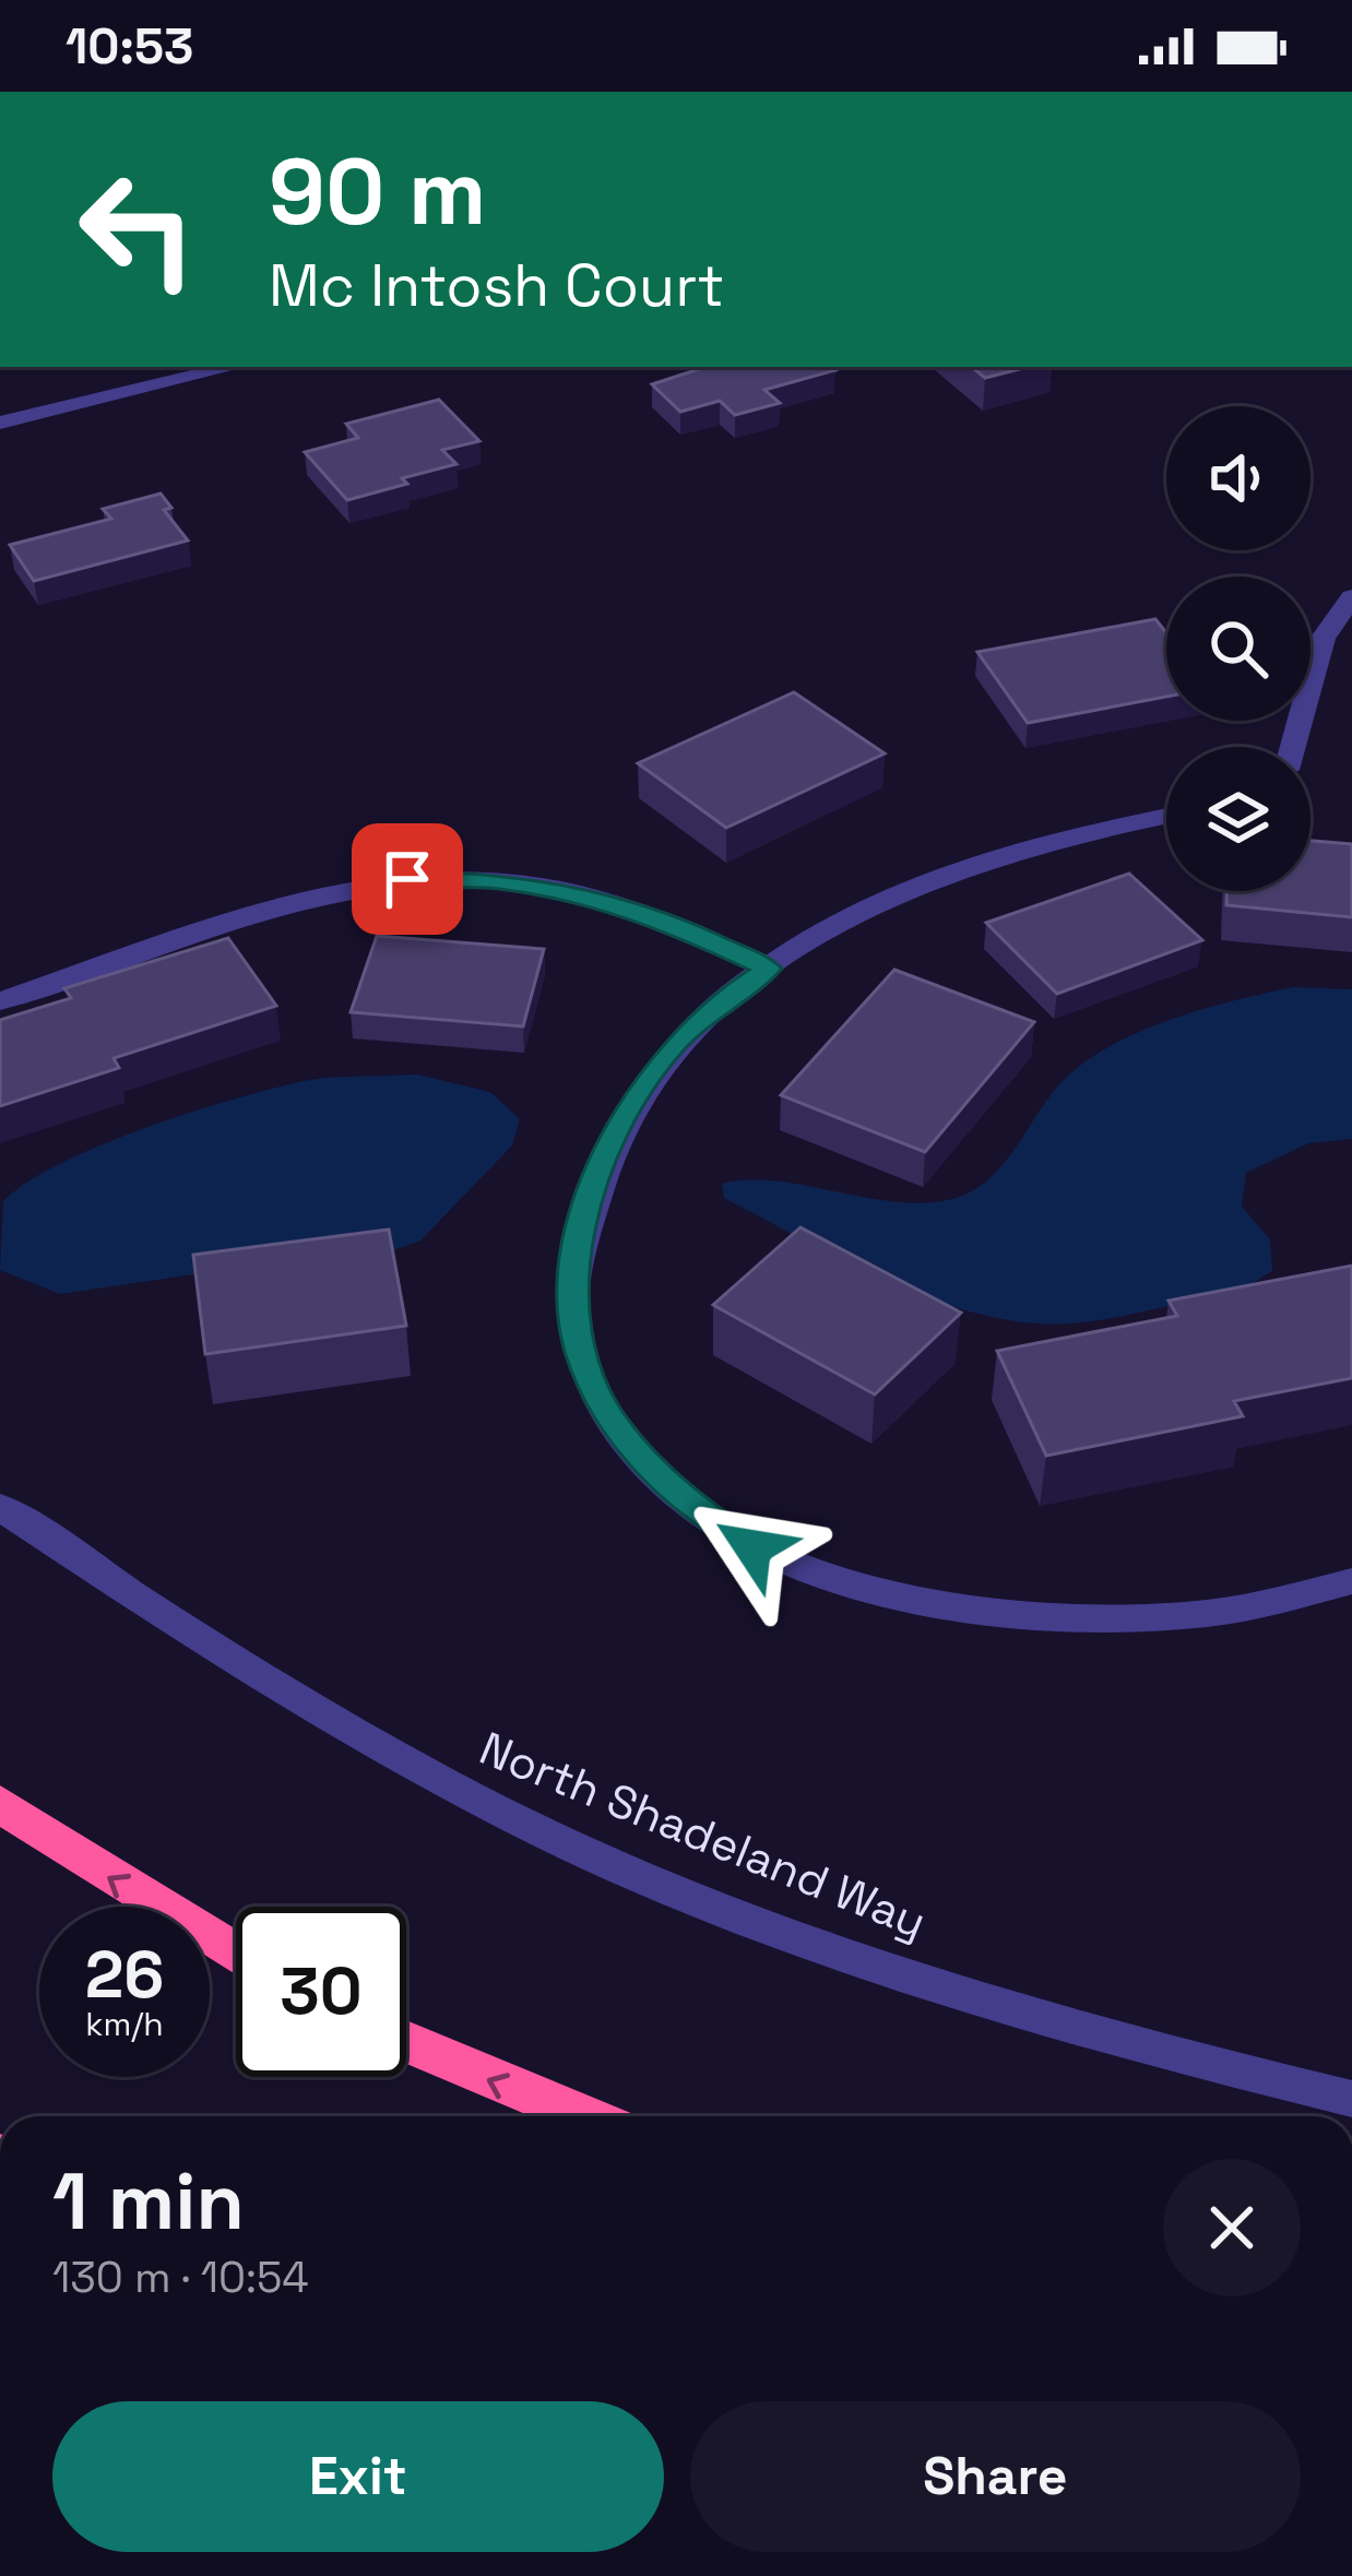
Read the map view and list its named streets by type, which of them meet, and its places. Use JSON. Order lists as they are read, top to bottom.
{
  "streets": {
    "street": ["North Shadeland Way"]
  },
  "page": {
    "status": "10:53",
    "turn": ["90 m", "Mc Intosh Court"],
    "speed": "26 km/h",
    "limit": "30",
    "heading": ["1 min", "130 m · 10:54"],
    "buttons": ["Exit", "Share"]
  }
}
